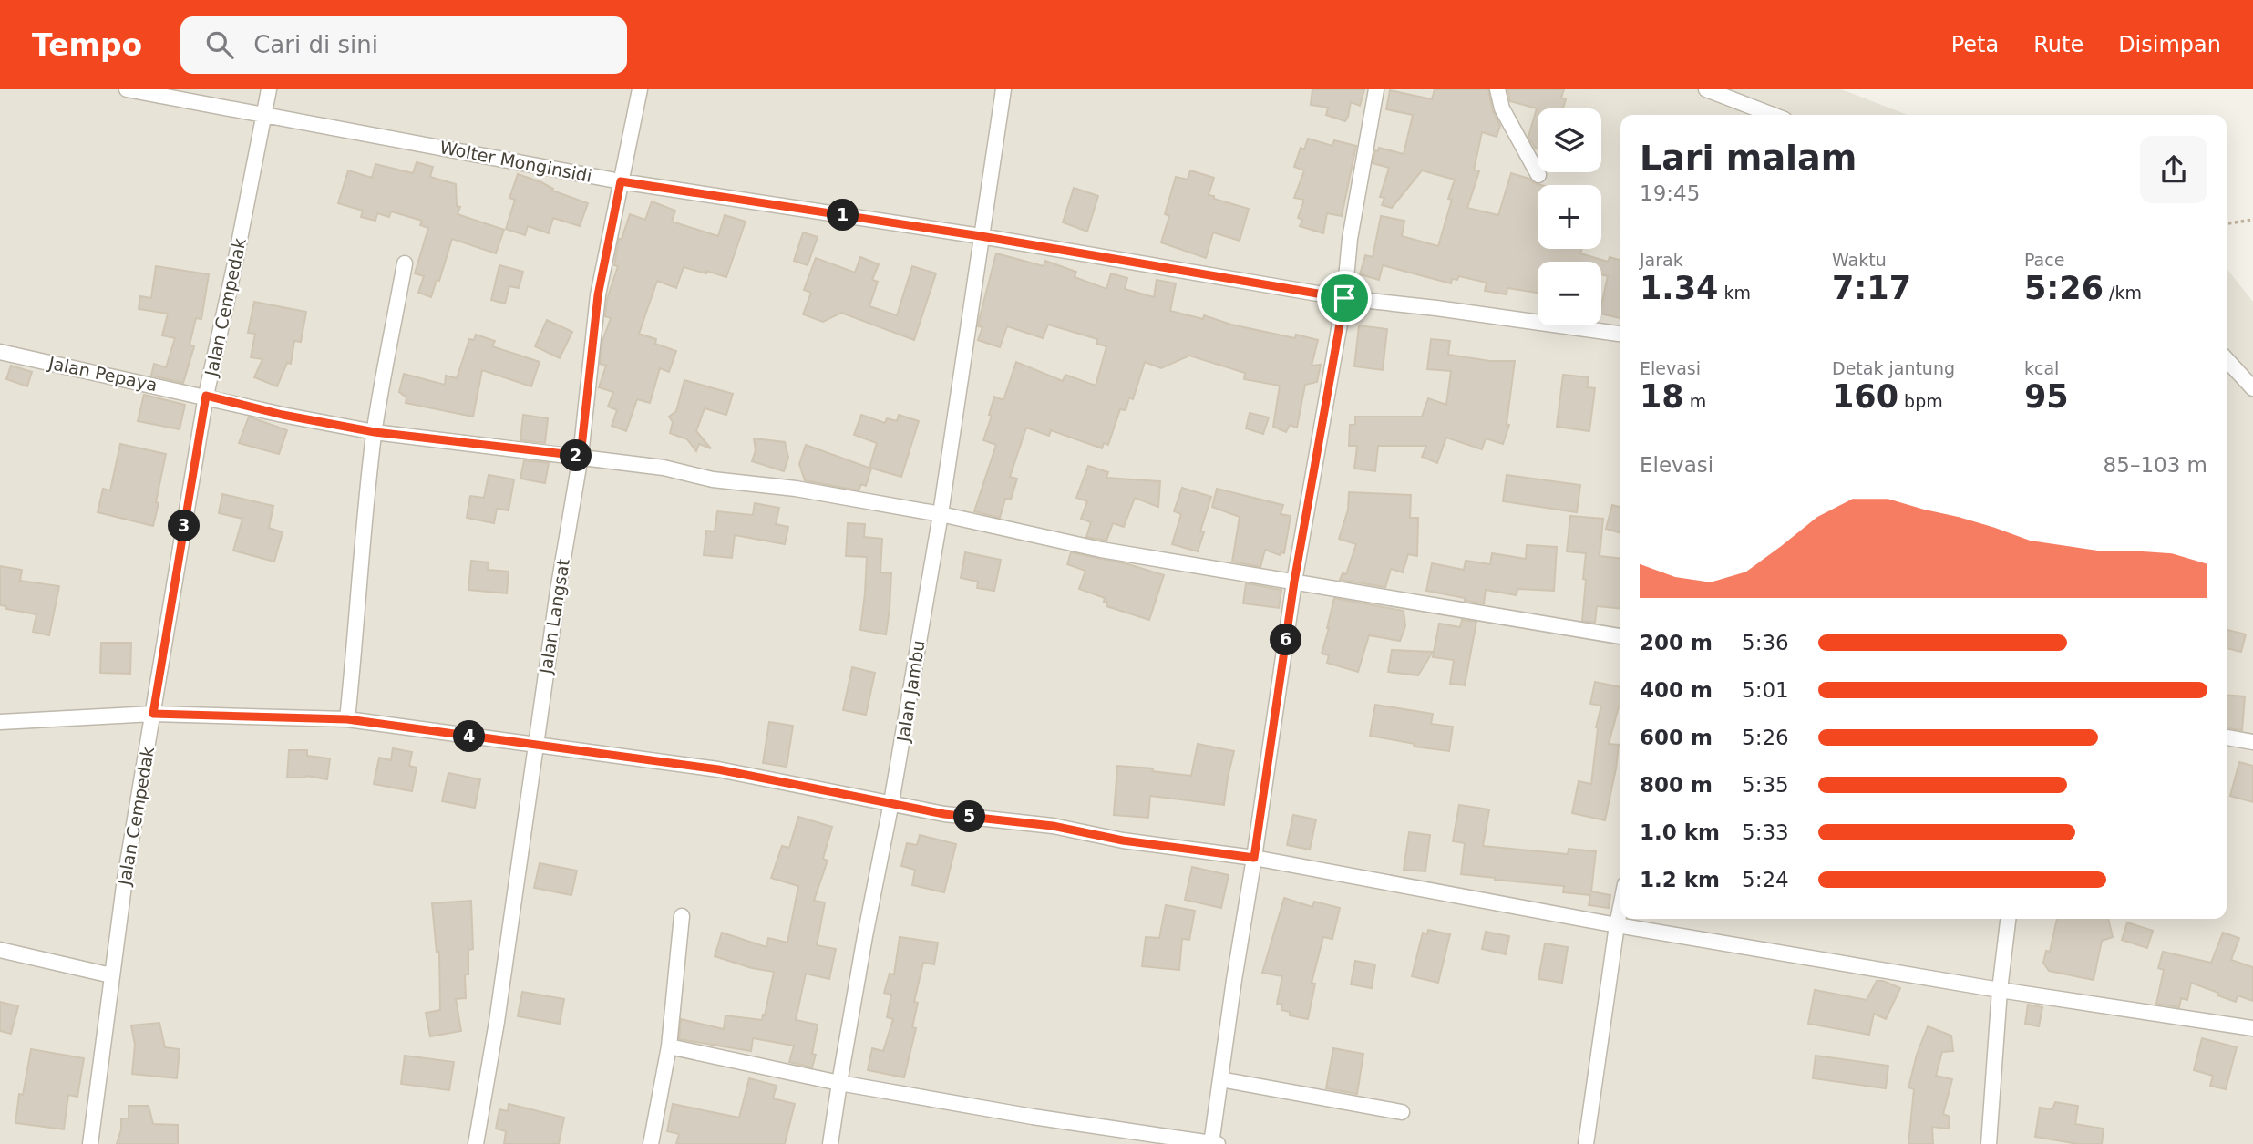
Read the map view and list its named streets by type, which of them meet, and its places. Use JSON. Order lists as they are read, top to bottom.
{
  "streets": {
    "street": [
      "Wolter Monginsidi",
      "Jalan Cempedak",
      "Jalan Pepaya",
      "Jalan Langsat",
      "Jalan Jambu"
    ]
  },
  "crossings": [
    ["Wolter Monginsidi", "Jalan Cempedak"],
    ["Wolter Monginsidi", "Jalan Langsat"],
    ["Wolter Monginsidi", "Jalan Jambu"],
    ["Jalan Cempedak", "Jalan Pepaya"],
    ["Jalan Pepaya", "Jalan Langsat"],
    ["Jalan Pepaya", "Jalan Jambu"]
  ],
  "page": {
    "header": "Tempo",
    "search": "Cari di sini",
    "nav": ["Peta", "Rute", "Disimpan"],
    "map_buttons": ["+", "−"],
    "heading": ["Lari malam", "19:45"],
    "pins": [
      "1",
      "2",
      "3",
      "6",
      "4",
      "5"
    ],
    "stats": [
      ["Jarak", "1.34 km"],
      ["Waktu", "7:17"],
      ["Pace", "5:26 /km"],
      ["Elevasi", "18 m"],
      ["Detak jantung", "160 bpm"],
      ["kcal", "95"]
    ],
    "chart": ["Elevasi", "85–103 m"],
    "list": [
      {
        "name": "200 m",
        "note": "5:36"
      },
      {
        "name": "400 m",
        "note": "5:01"
      },
      {
        "name": "600 m",
        "note": "5:26"
      },
      {
        "name": "800 m",
        "note": "5:35"
      },
      {
        "name": "1.0 km",
        "note": "5:33"
      },
      {
        "name": "1.2 km",
        "note": "5:24"
      }
    ]
  }
}
